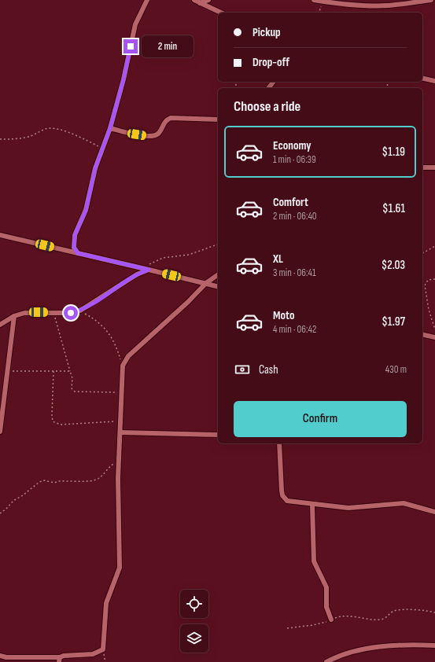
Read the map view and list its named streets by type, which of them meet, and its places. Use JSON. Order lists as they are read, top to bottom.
{
  "page": {
    "banner": ["Pickup", "Drop-off"],
    "bubble": "2 min",
    "heading": "Choose a ride",
    "list": [
      {
        "name": "Economy",
        "note": "1 min · 06:39",
        "value": "$1.19"
      },
      {
        "name": "Comfort",
        "note": "2 min · 06:40",
        "value": "$1.61"
      },
      {
        "name": "XL",
        "note": "3 min · 06:41",
        "value": "$2.03"
      },
      {
        "name": "Moto",
        "note": "4 min · 06:42",
        "value": "$1.97"
      }
    ],
    "pay": ["Cash", "430 m"],
    "buttons": "Confirm"
  }
}
